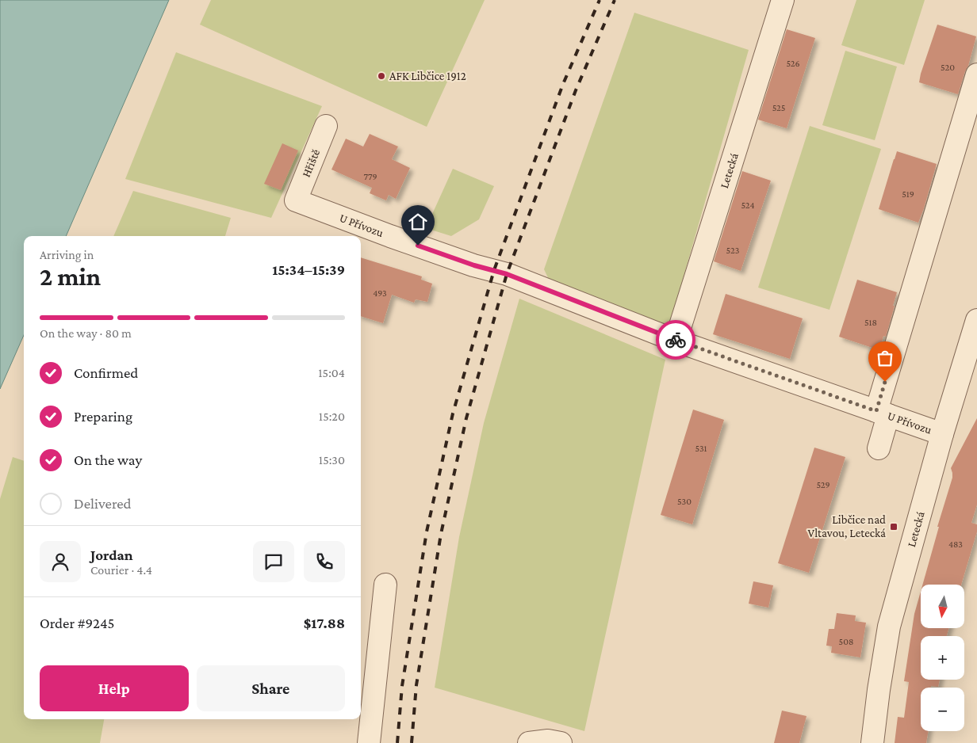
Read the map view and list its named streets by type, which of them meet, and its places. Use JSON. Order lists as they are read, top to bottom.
{
  "streets": {
    "street": ["Hřiště", "Letecká", "U Přívozu"]
  },
  "crossings": [
    ["Hřiště", "U Přívozu"],
    ["Letecká", "U Přívozu"]
  ],
  "places": {
    "other": ["AFK Libčice 1912"],
    "transit": ["Libčice nad Vltavou, Letecká"]
  },
  "house_numbers": [
    "526",
    "520",
    "525",
    "779",
    "519",
    "524",
    "523",
    "493",
    "518",
    "531",
    "529",
    "530",
    "483",
    "508"
  ],
  "north": "bottom",
  "page": {
    "heading": ["2 min", "Arriving in", "15:34–15:39"],
    "panel": [
      "Jordan",
      "Courier · 4.4",
      "Order #9245",
      "$17.88"
    ],
    "bar": "On the way · 80 m",
    "list": [
      ["Confirmed", "15:04"],
      ["Preparing", "15:20"],
      ["On the way", "15:30"],
      "Delivered"
    ],
    "map_buttons": ["+", "−"],
    "buttons": ["Help", "Share"]
  }
}
